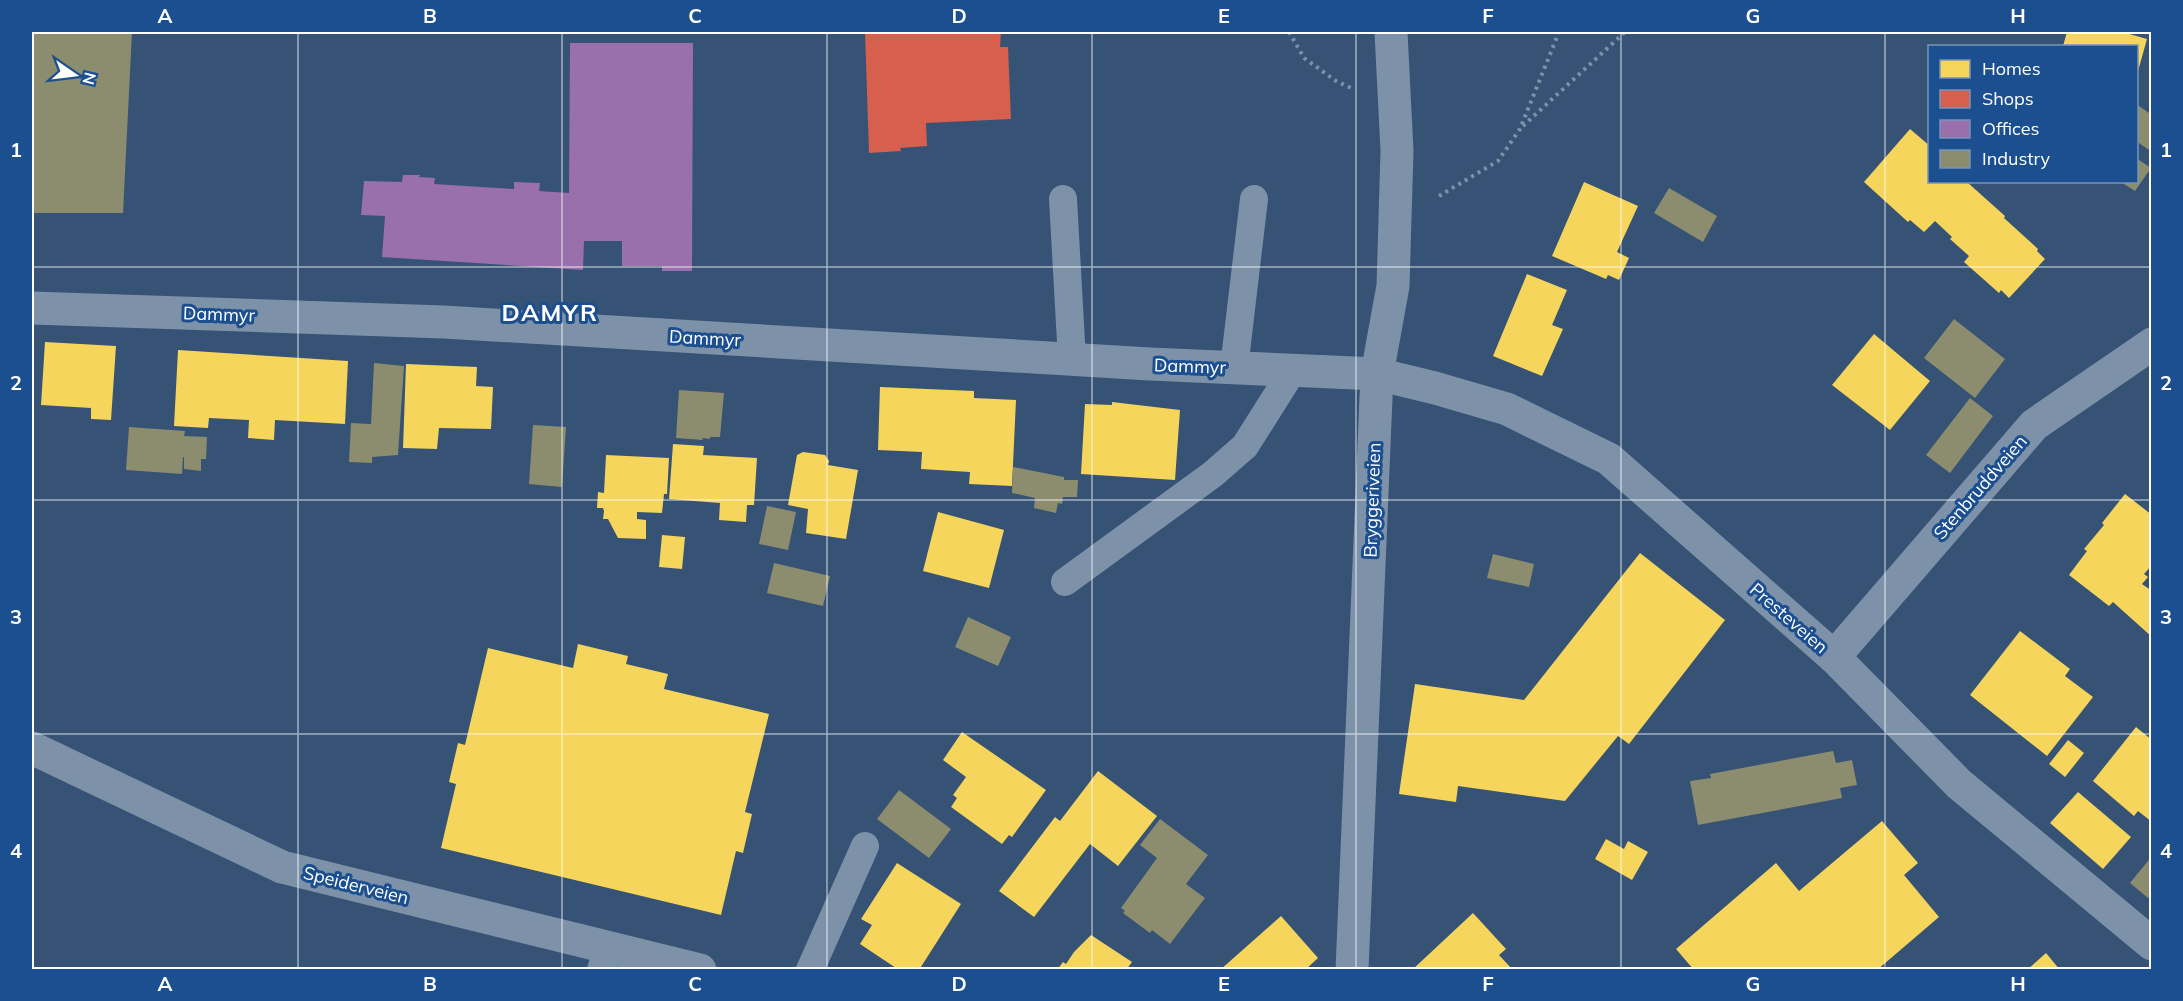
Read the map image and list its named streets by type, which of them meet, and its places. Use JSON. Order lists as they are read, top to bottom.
{
  "streets": {
    "street": [
      "Dammyr",
      "Stenbruddveien",
      "Bryggeriveien",
      "Presteveien",
      "Speiderveien"
    ]
  },
  "crossings": [
    ["Dammyr", "Bryggeriveien"],
    ["Dammyr", "Presteveien"],
    ["Stenbruddveien", "Presteveien"],
    ["Bryggeriveien", "Presteveien"]
  ],
  "districts": ["DAMYR"],
  "legend": [
    "Homes",
    "Shops",
    "Offices",
    "Industry"
  ],
  "north": "right",
  "grid": {
    "columns": [
      "A",
      "B",
      "C",
      "D",
      "E",
      "F",
      "G",
      "H"
    ],
    "rows": [
      "1",
      "2",
      "3",
      "4"
    ]
  }
}
